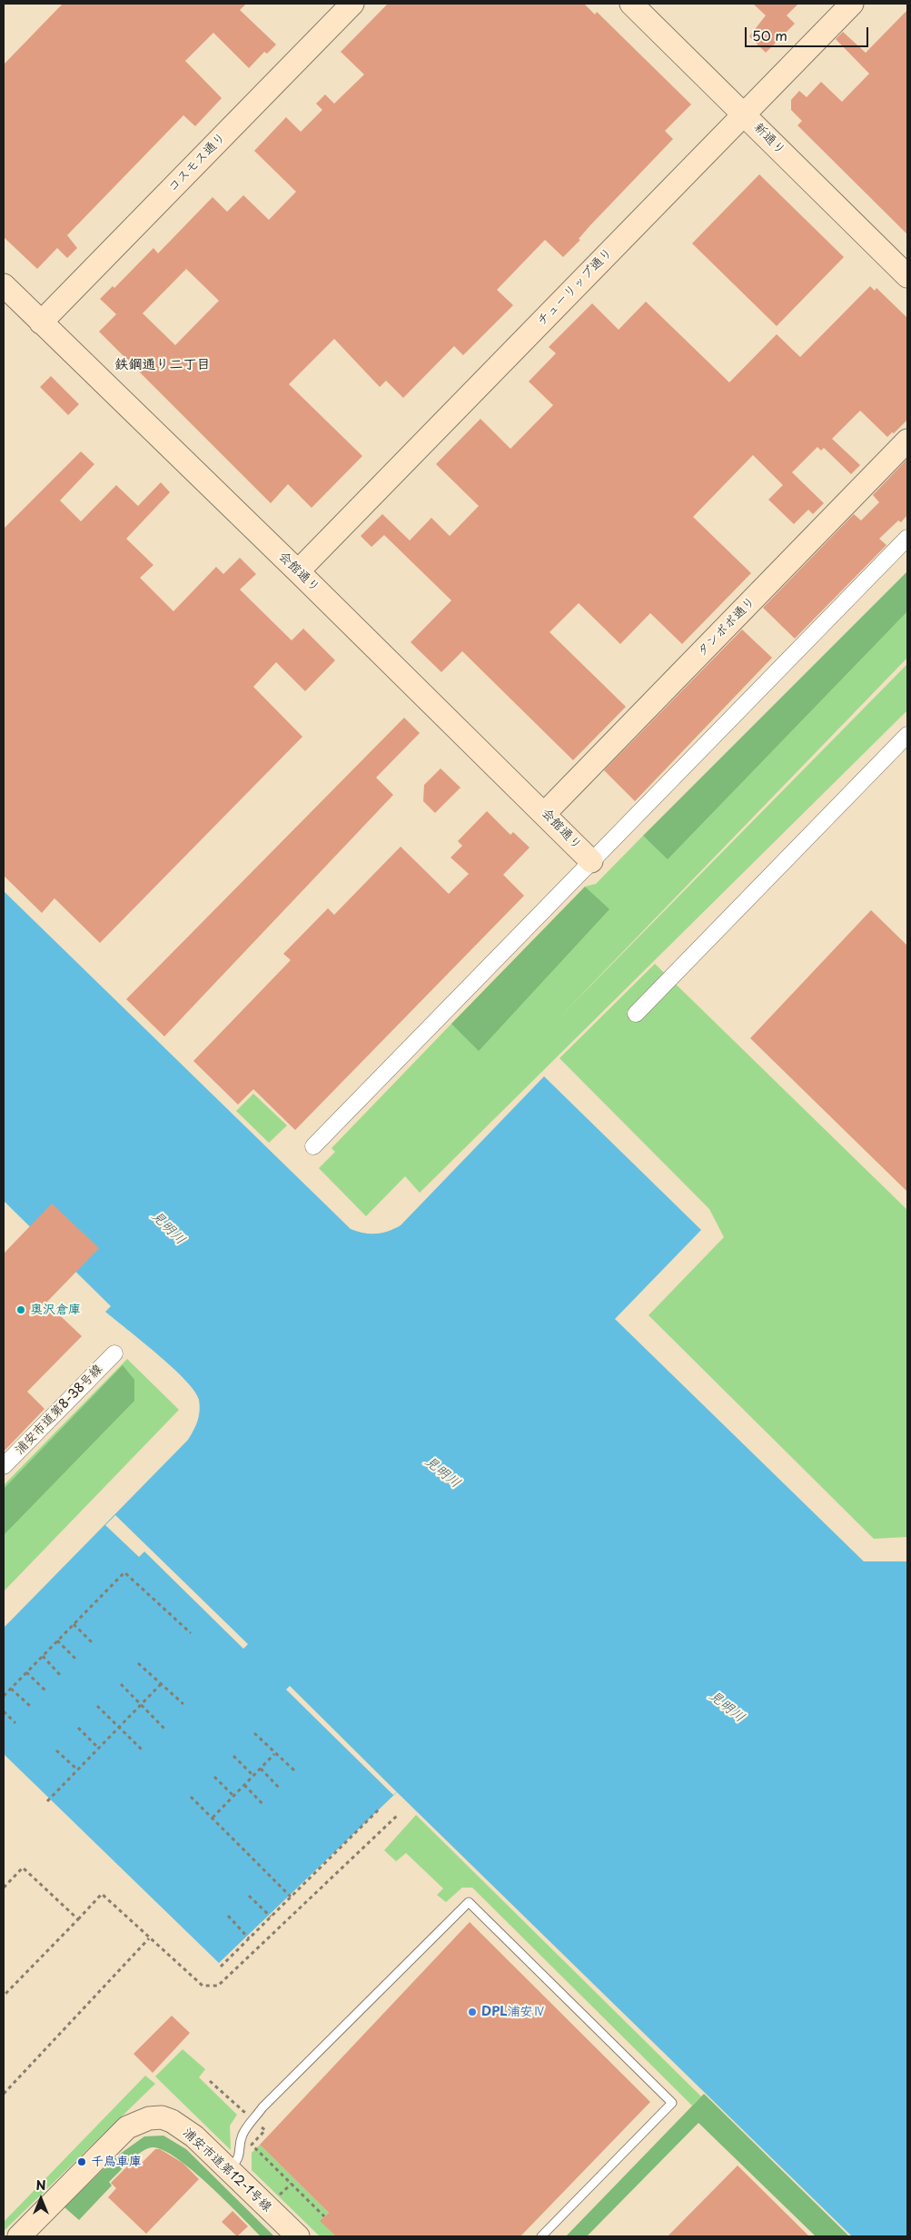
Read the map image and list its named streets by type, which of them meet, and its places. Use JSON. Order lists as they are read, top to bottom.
{
  "streets": {
    "street": [
      "新通り",
      "コスモス通り",
      "チューリップ通り",
      "会館通り",
      "タンポポ通り",
      "浦安市道第8-38号線",
      "浦安市道第12-1号線"
    ]
  },
  "crossings": [
    ["新通り", "チューリップ通り"],
    ["コスモス通り", "会館通り"],
    ["チューリップ通り", "会館通り"],
    ["会館通り", "タンポポ通り"]
  ],
  "districts": ["鉄鋼通り二丁目"],
  "water": ["見明川"],
  "places": ["奥沢倉庫", "DPL浦安Ⅳ", "千鳥車庫"],
  "scale_bar": "50 m",
  "north": "top"
}
